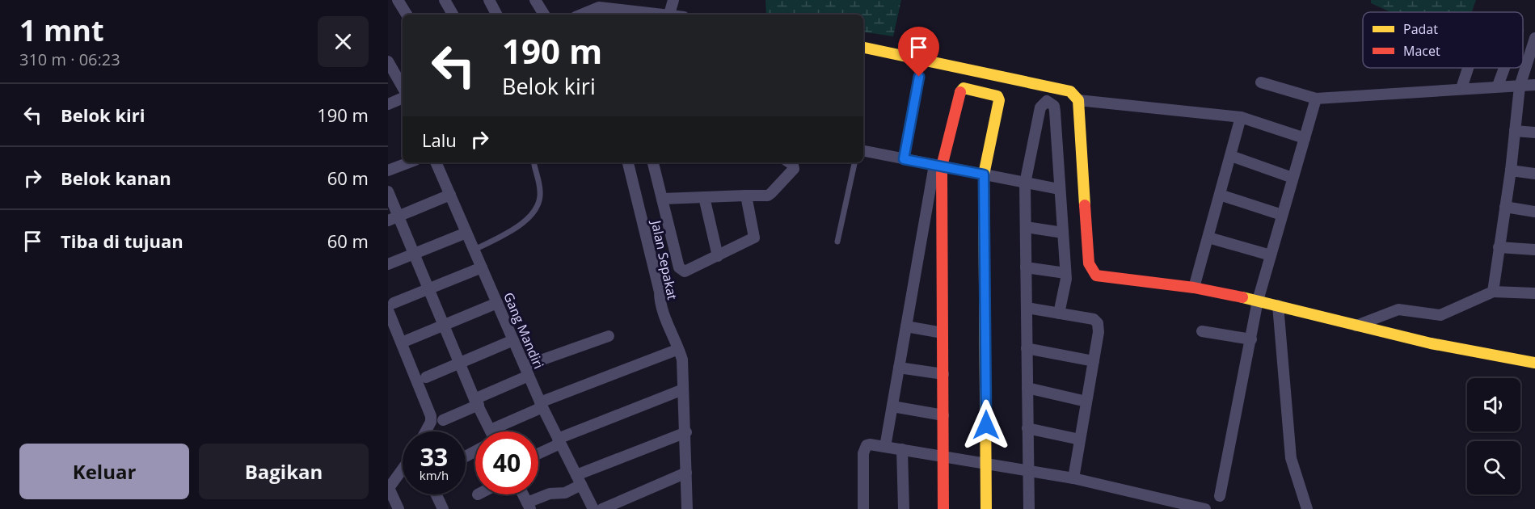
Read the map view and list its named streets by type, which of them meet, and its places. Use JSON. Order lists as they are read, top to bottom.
{
  "streets": {
    "street": ["Jalan Sepakat", "Gang Mandiri"]
  },
  "legend": ["Padat", "Macet"],
  "page": {
    "heading": ["1 mnt", "310 m · 06:23"],
    "turn": ["190 m", "Belok kiri"],
    "list": [
      {
        "name": "Belok kiri",
        "value": "190 m"
      },
      {
        "name": "Belok kanan",
        "value": "60 m"
      },
      {
        "name": "Tiba di tujuan",
        "value": "60 m"
      }
    ],
    "then": "Lalu",
    "speed": "33 km/h",
    "limit": "40",
    "buttons": ["Keluar", "Bagikan"]
  }
}
